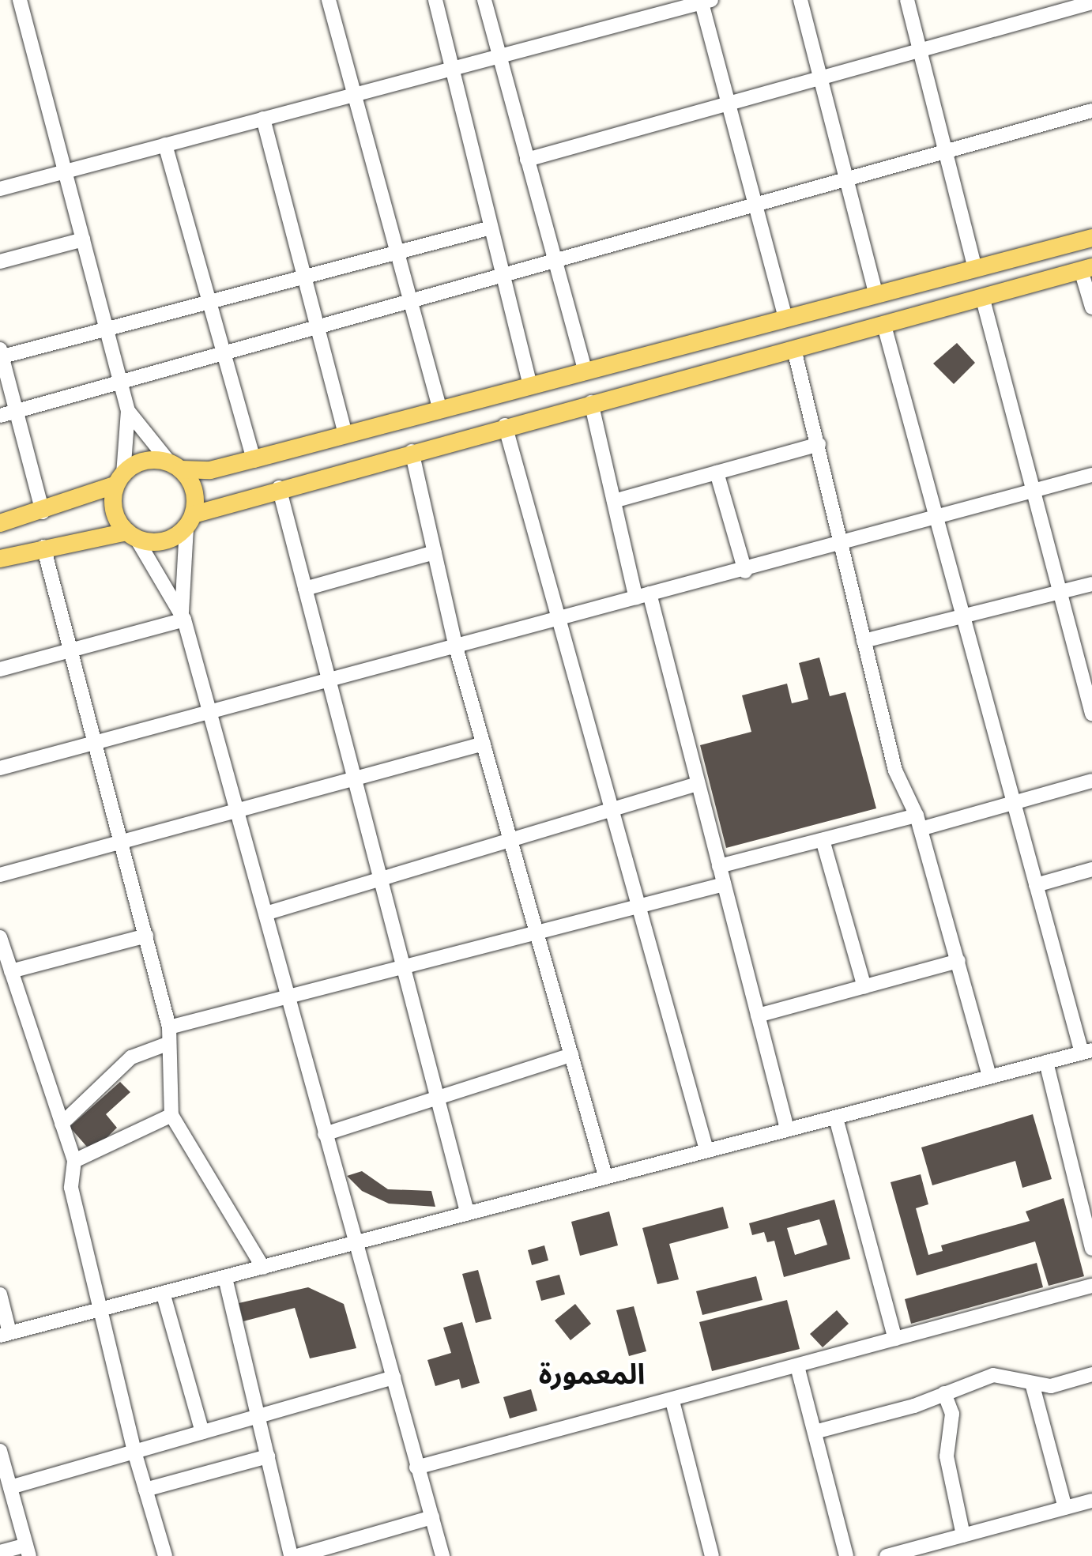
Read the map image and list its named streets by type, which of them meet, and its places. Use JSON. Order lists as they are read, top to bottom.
{
  "districts": ["المعمورة"]
}
